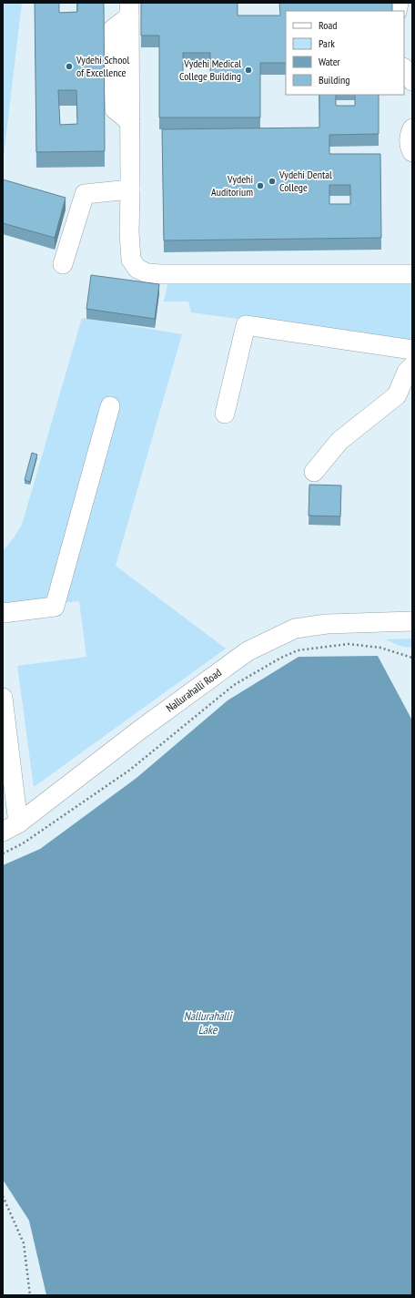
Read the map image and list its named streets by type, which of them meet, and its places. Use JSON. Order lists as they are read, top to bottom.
{
  "streets": {
    "street": ["Nallurahalli Road"]
  },
  "water": ["Nallurahalli Lake"],
  "places": [
    "Vydehi School of Excellence",
    "Vydehi Medical College Building",
    "Vydehi Dental College",
    "Vydehi Auditorium"
  ],
  "legend": [
    "Road",
    "Park",
    "Water",
    "Building"
  ]
}
